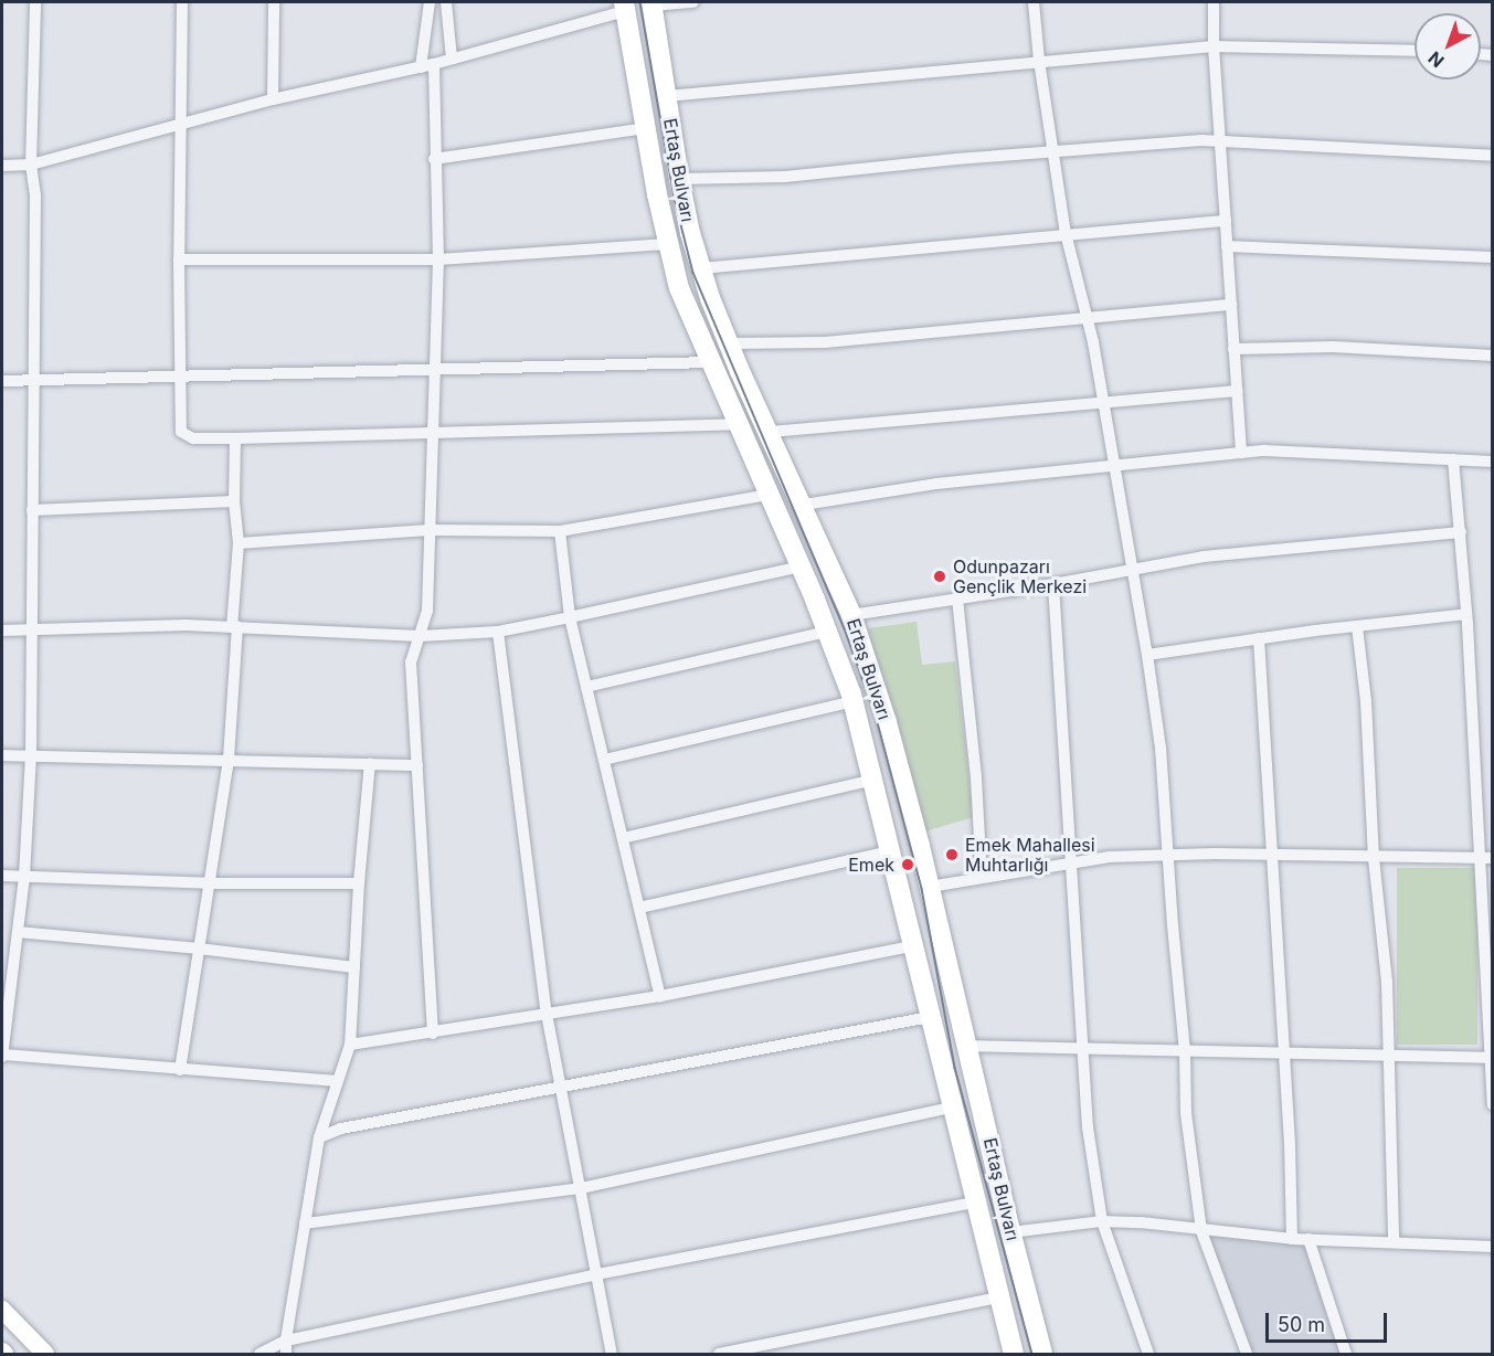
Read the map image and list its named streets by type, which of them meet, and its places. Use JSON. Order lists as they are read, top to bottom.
{
  "streets": {
    "main road": ["Ertaş Bulvarı"]
  },
  "places": ["Odunpazarı Gençlik Merkezi", "Emek Mahallesi Muhtarlığı", "Emek"],
  "scale_bar": "50 m",
  "north": "bottom left"
}
